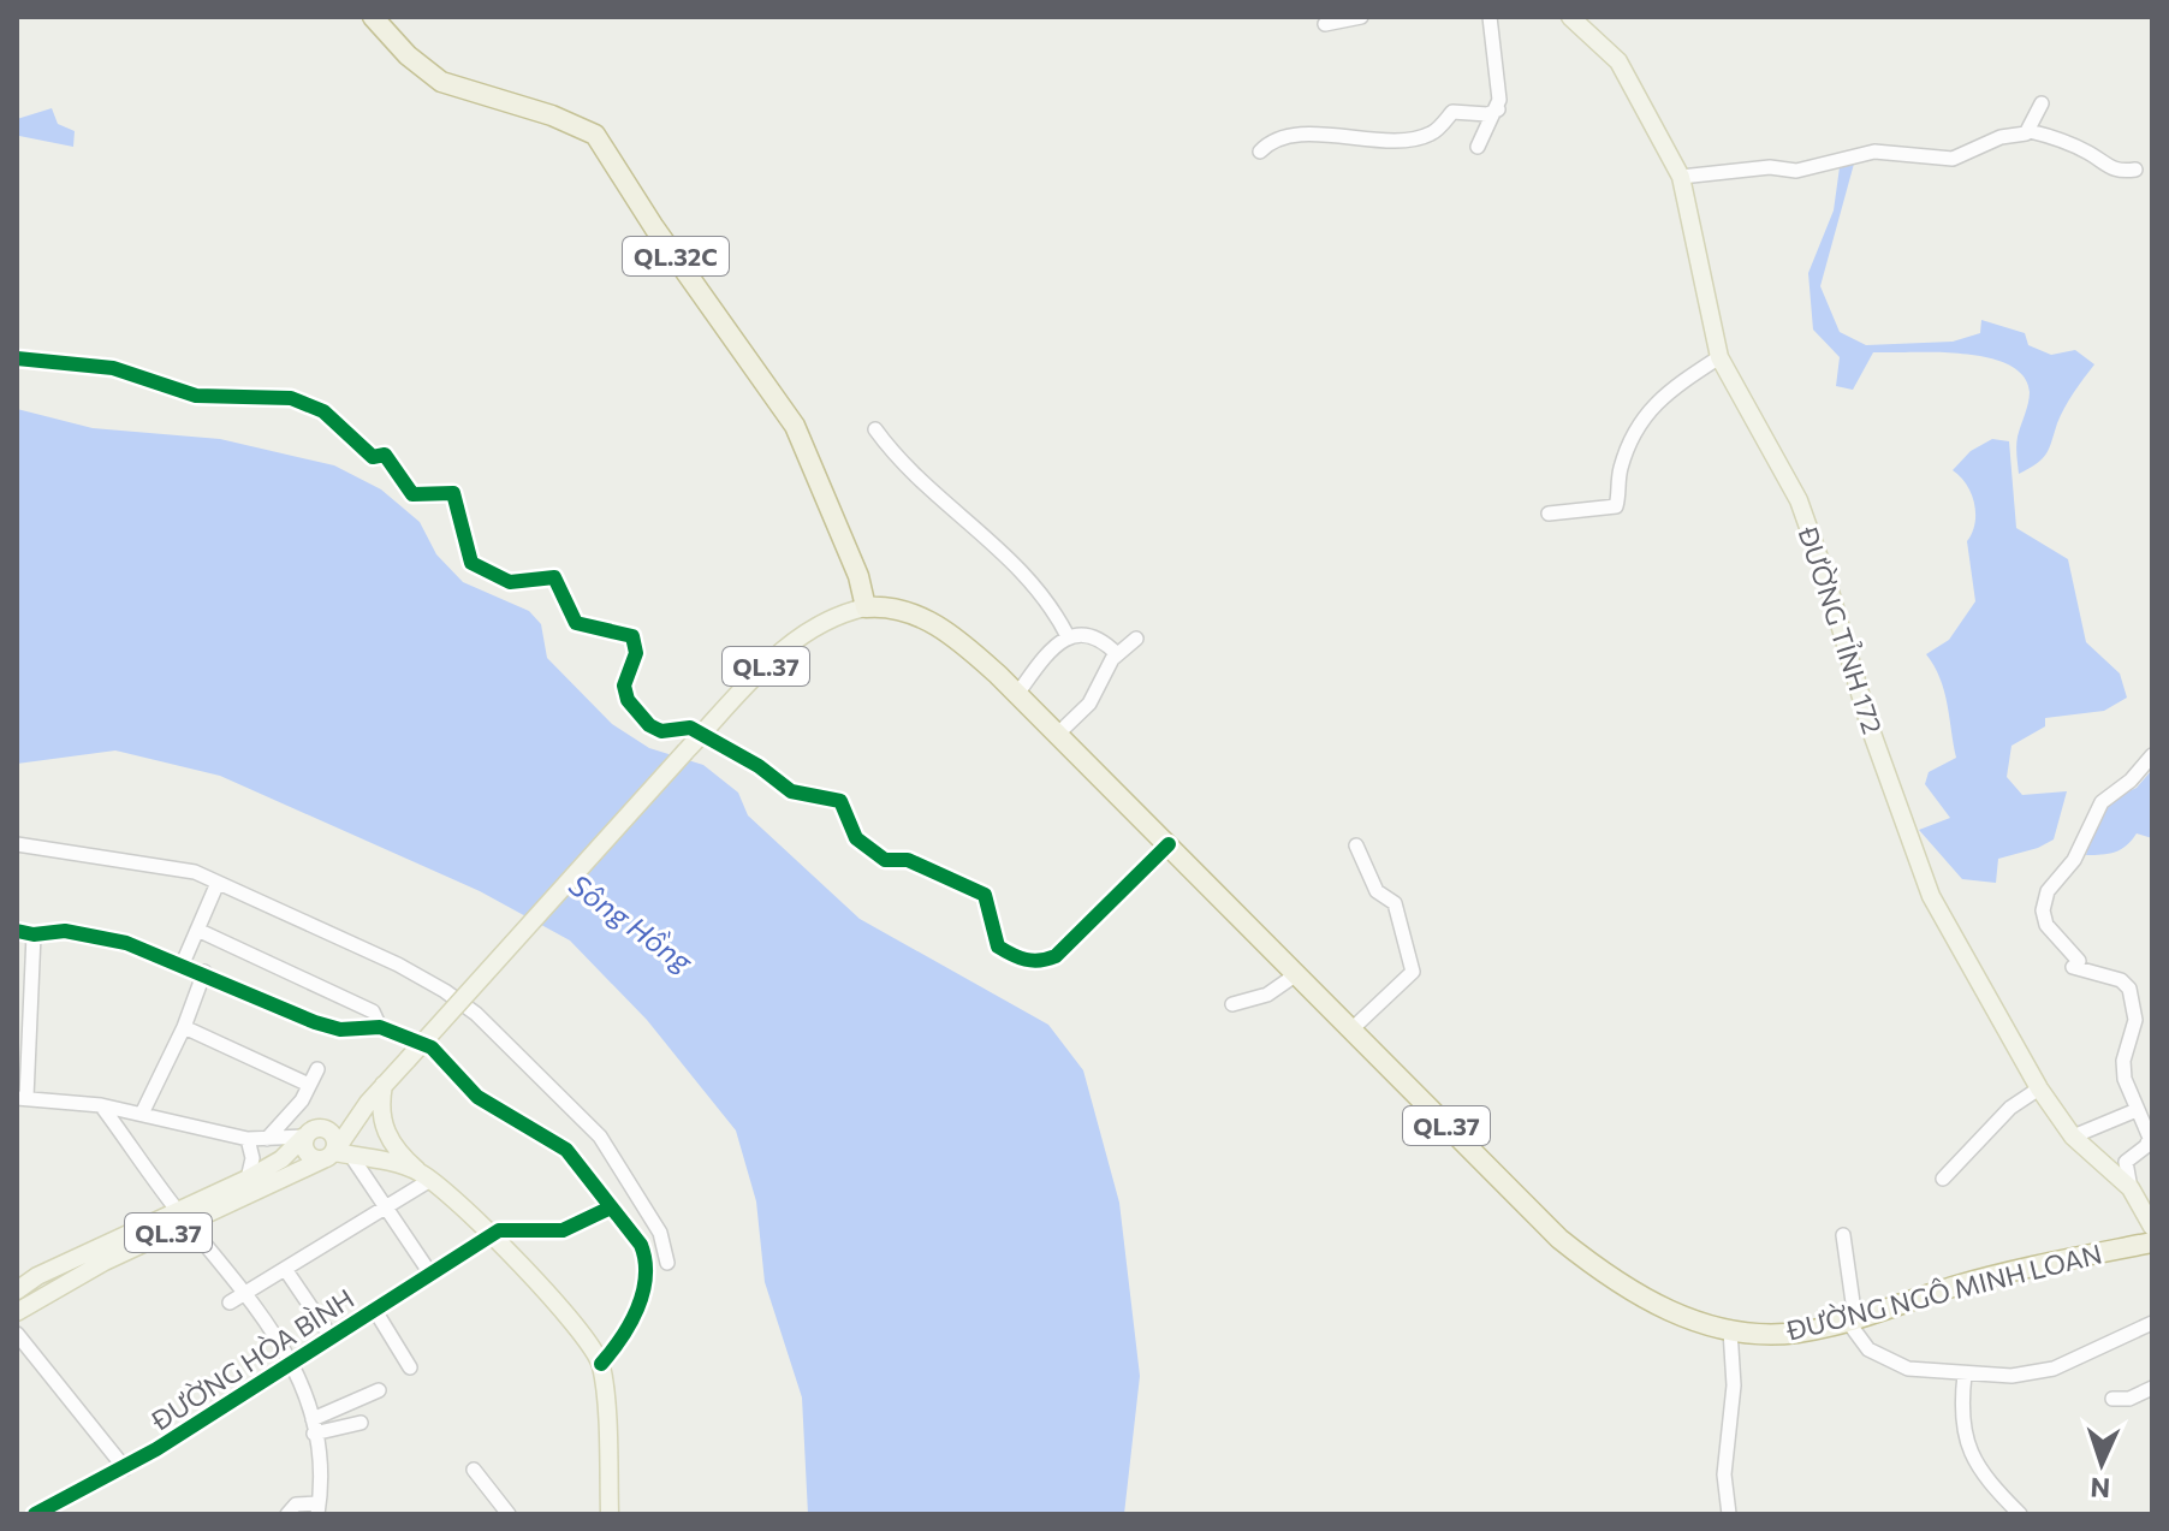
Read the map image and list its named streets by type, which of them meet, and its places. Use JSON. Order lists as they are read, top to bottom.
{
  "streets": {
    "highway": ["QL.32C", "QL.37", "ĐƯỜNG NGÔ MINH LOAN"],
    "main road": ["ĐƯỜNG TỈNH 172"],
    "street": ["ĐƯỜNG HÒA BÌNH"]
  },
  "crossings": [
    ["QL.32C", "QL.37"],
    ["QL.32C", "ĐƯỜNG NGÔ MINH LOAN"],
    ["QL.37", "ĐƯỜNG NGÔ MINH LOAN"]
  ],
  "water": ["Sông Hồng"],
  "north": "bottom"
}
